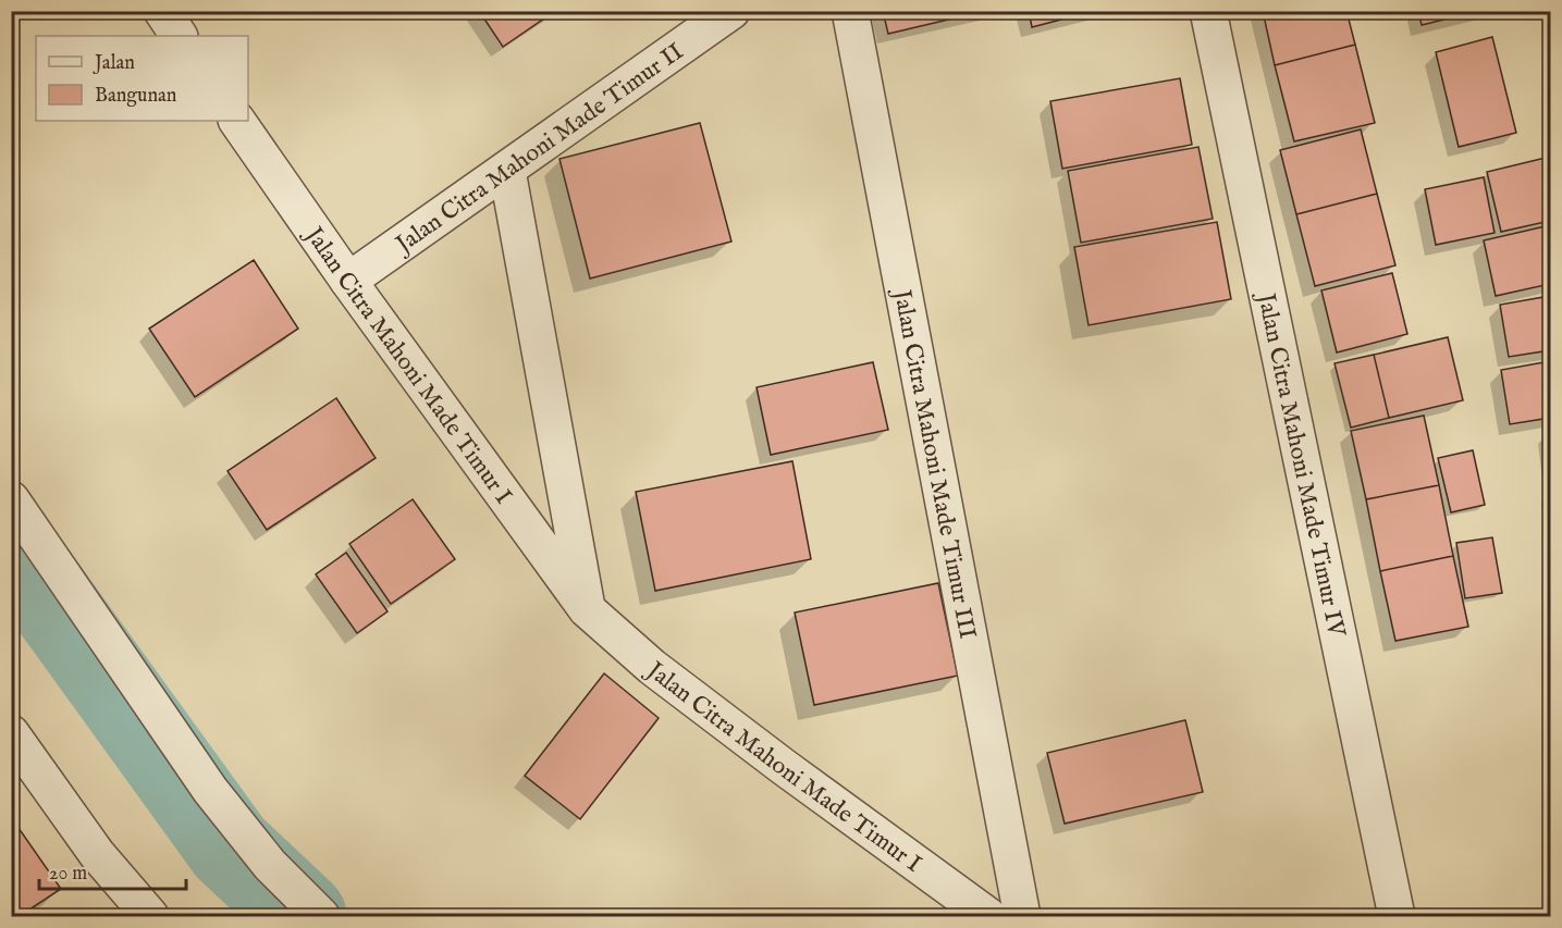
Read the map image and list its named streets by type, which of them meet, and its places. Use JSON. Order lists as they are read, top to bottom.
{
  "streets": {
    "street": [
      "Jalan Citra Mahoni Made Timur II",
      "Jalan Citra Mahoni Made Timur I",
      "Jalan Citra Mahoni Made Timur III",
      "Jalan Citra Mahoni Made Timur IV"
    ]
  },
  "crossings": [
    ["Jalan Citra Mahoni Made Timur II", "Jalan Citra Mahoni Made Timur I"]
  ],
  "legend": ["Jalan", "Bangunan"],
  "scale_bar": "20 m"
}
